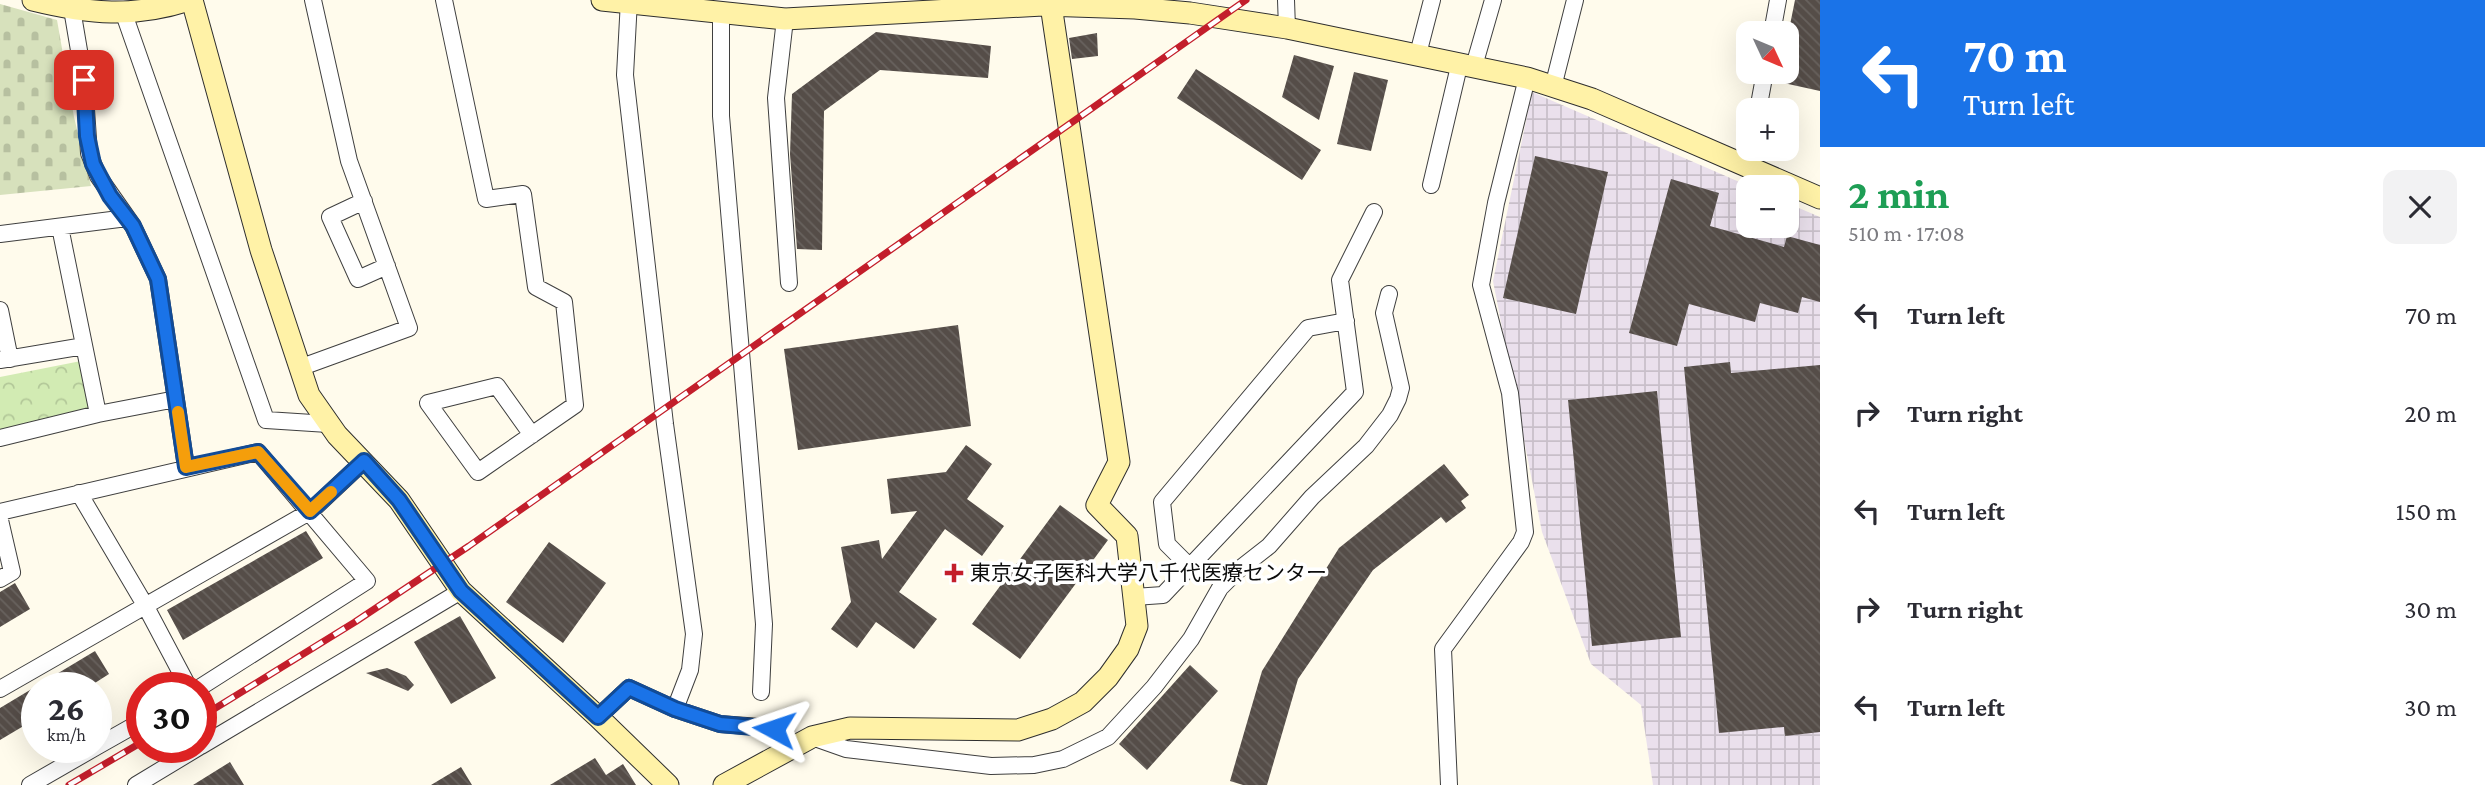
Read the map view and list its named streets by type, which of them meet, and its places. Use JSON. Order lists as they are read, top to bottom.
{
  "places": {
    "health": ["東京女子医科大学八千代医療センター"]
  },
  "north": "bottom right",
  "page": {
    "turn": ["70 m", "Turn left"],
    "map_buttons": ["+", "−"],
    "heading": ["2 min", "510 m · 17:08"],
    "list": [
      {
        "name": "Turn left",
        "value": "70 m"
      },
      {
        "name": "Turn right",
        "value": "20 m"
      },
      {
        "name": "Turn left",
        "value": "150 m"
      },
      {
        "name": "Turn right",
        "value": "30 m"
      },
      {
        "name": "Turn left",
        "value": "30 m"
      }
    ],
    "speed": "26 km/h",
    "limit": "30"
  }
}
